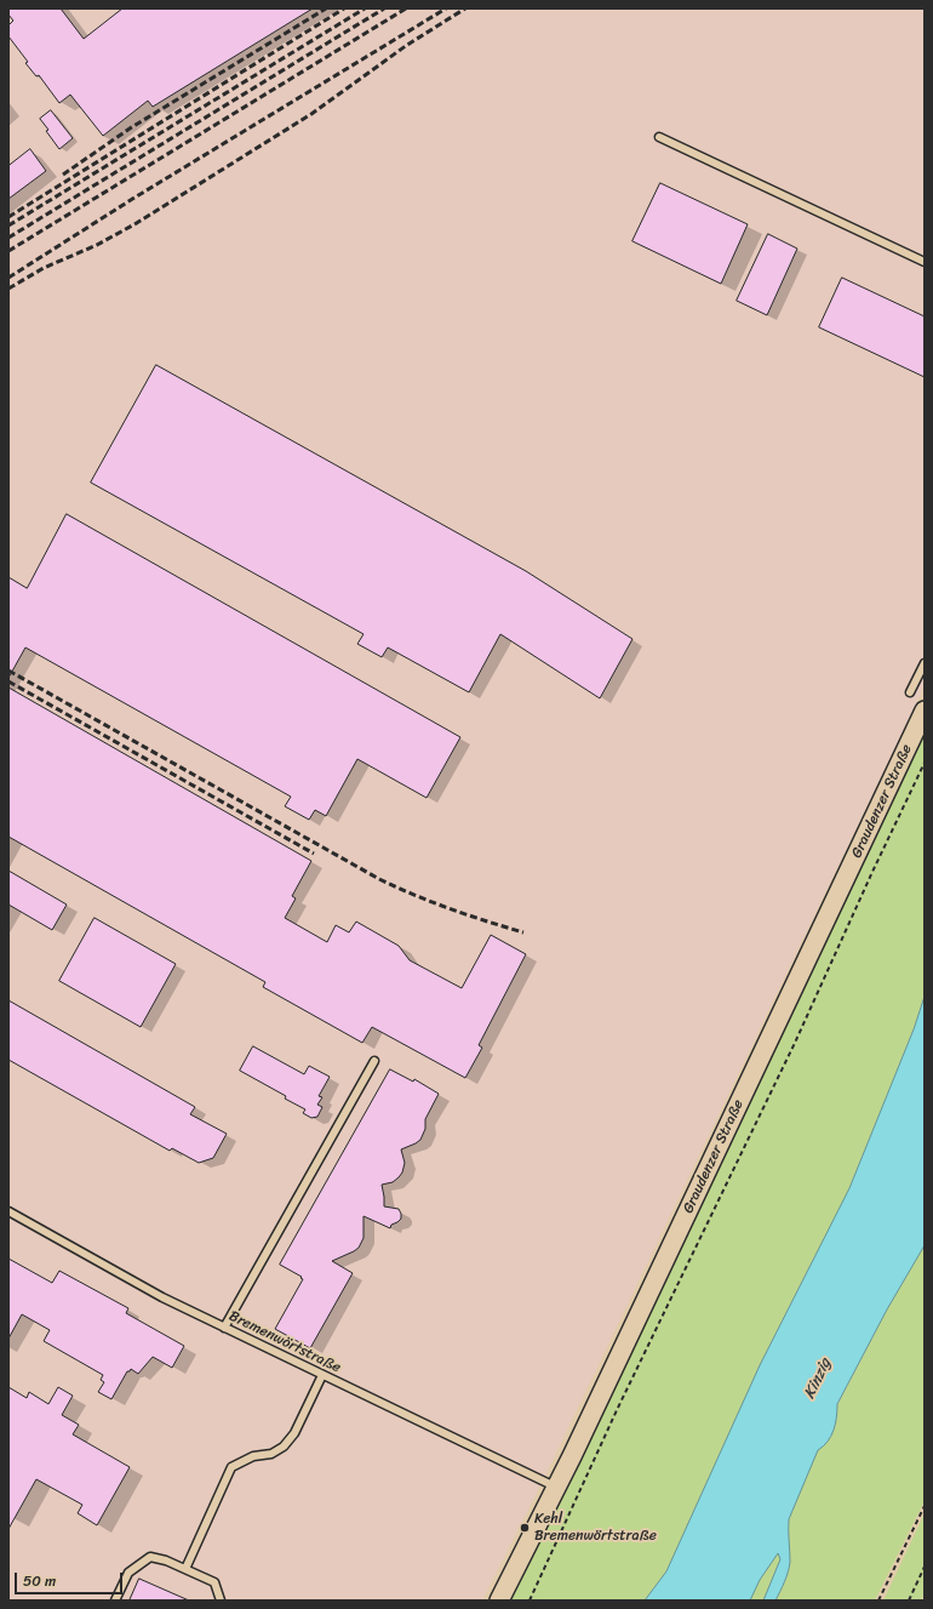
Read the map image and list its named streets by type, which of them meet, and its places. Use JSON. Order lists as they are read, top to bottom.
{
  "streets": {
    "street": ["Graudenzer Straße"],
    "lane": ["Bremenwörtstraße"]
  },
  "crossings": [
    ["Graudenzer Straße", "Bremenwörtstraße"]
  ],
  "water": ["Kinzig"],
  "places": ["Kehl Bremenwörtstraße"],
  "scale_bar": "50 m"
}
